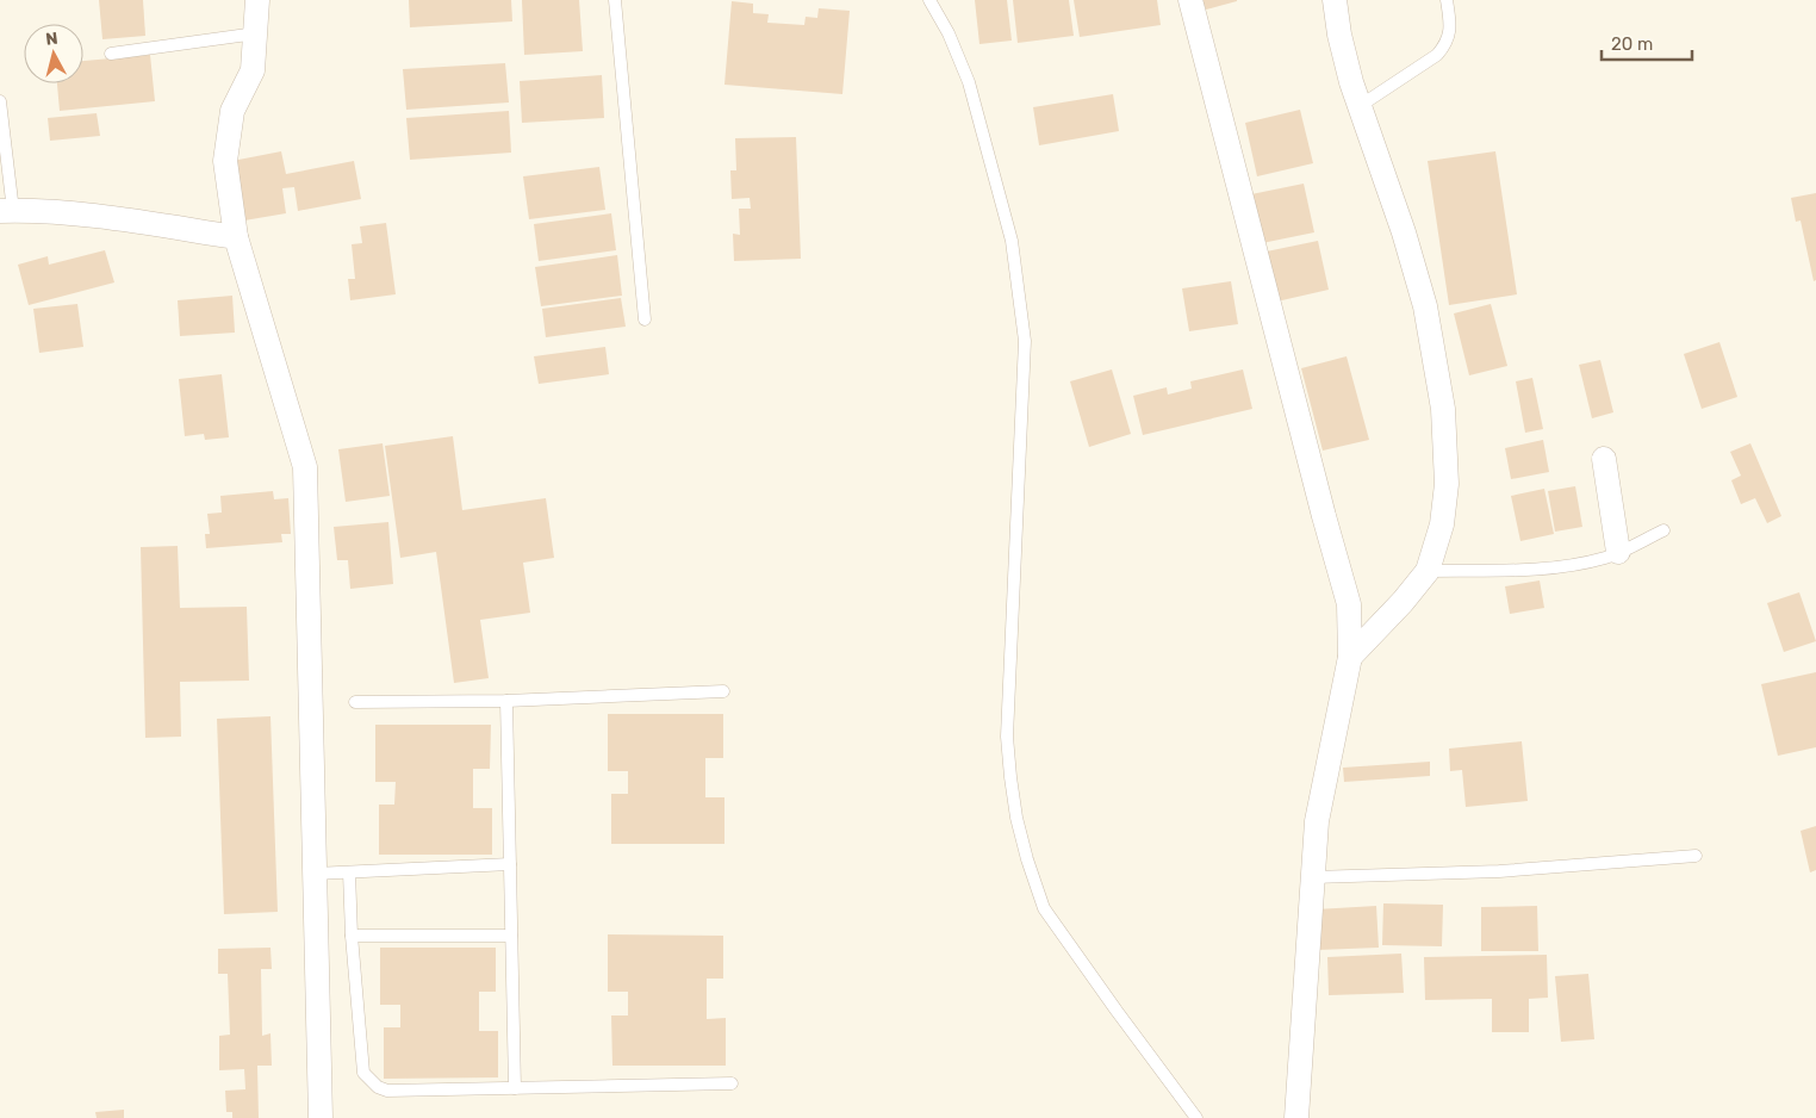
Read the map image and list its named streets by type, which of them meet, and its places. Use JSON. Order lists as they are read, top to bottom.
{
  "scale_bar": "20 m",
  "north": "top"
}
